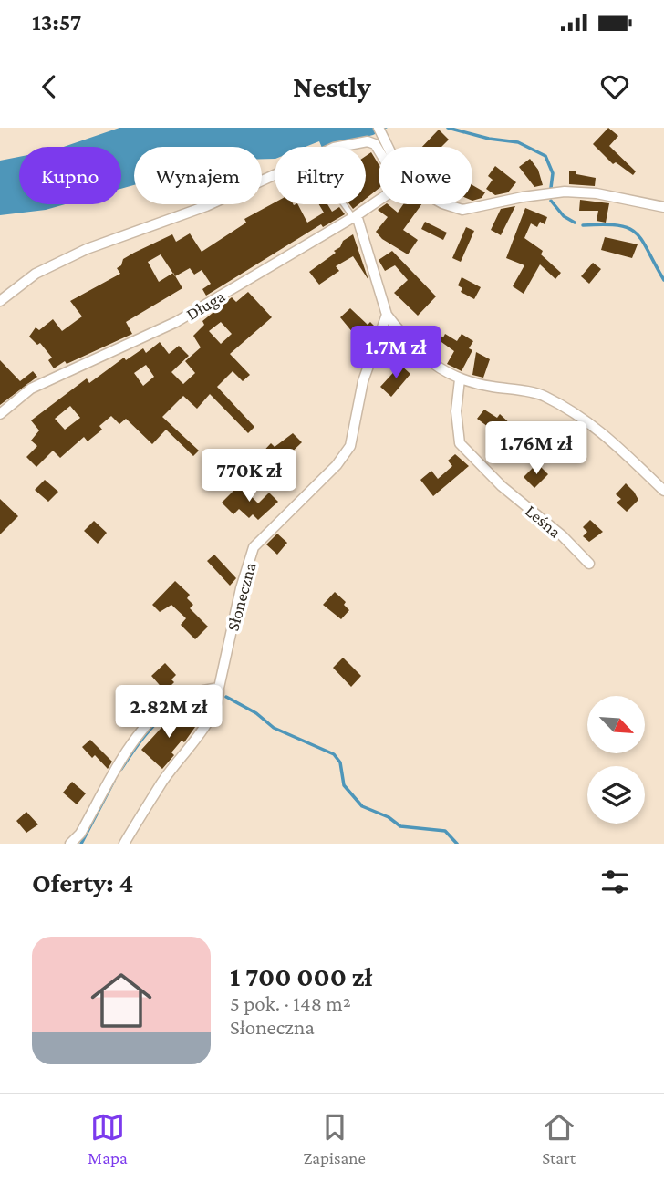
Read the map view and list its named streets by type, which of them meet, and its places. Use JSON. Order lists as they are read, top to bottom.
{
  "streets": {
    "street": ["Długa", "Leśna", "Słoneczna"]
  },
  "north": "bottom right",
  "page": {
    "status": "13:57",
    "header": "Nestly",
    "chip": [
      "Kupno",
      "Wynajem",
      "Filtry",
      "Nowe"
    ],
    "price": [
      "1.7M zł",
      "1.76M zł",
      "770K zł",
      "2.82M zł"
    ],
    "heading": "Oferty: 4",
    "list": [
      {
        "name": "1 700 000 zł",
        "note": "5 pok. · 148 m² · Słoneczna"
      }
    ],
    "tabs": ["Mapa", "Zapisane", "Start"]
  }
}
